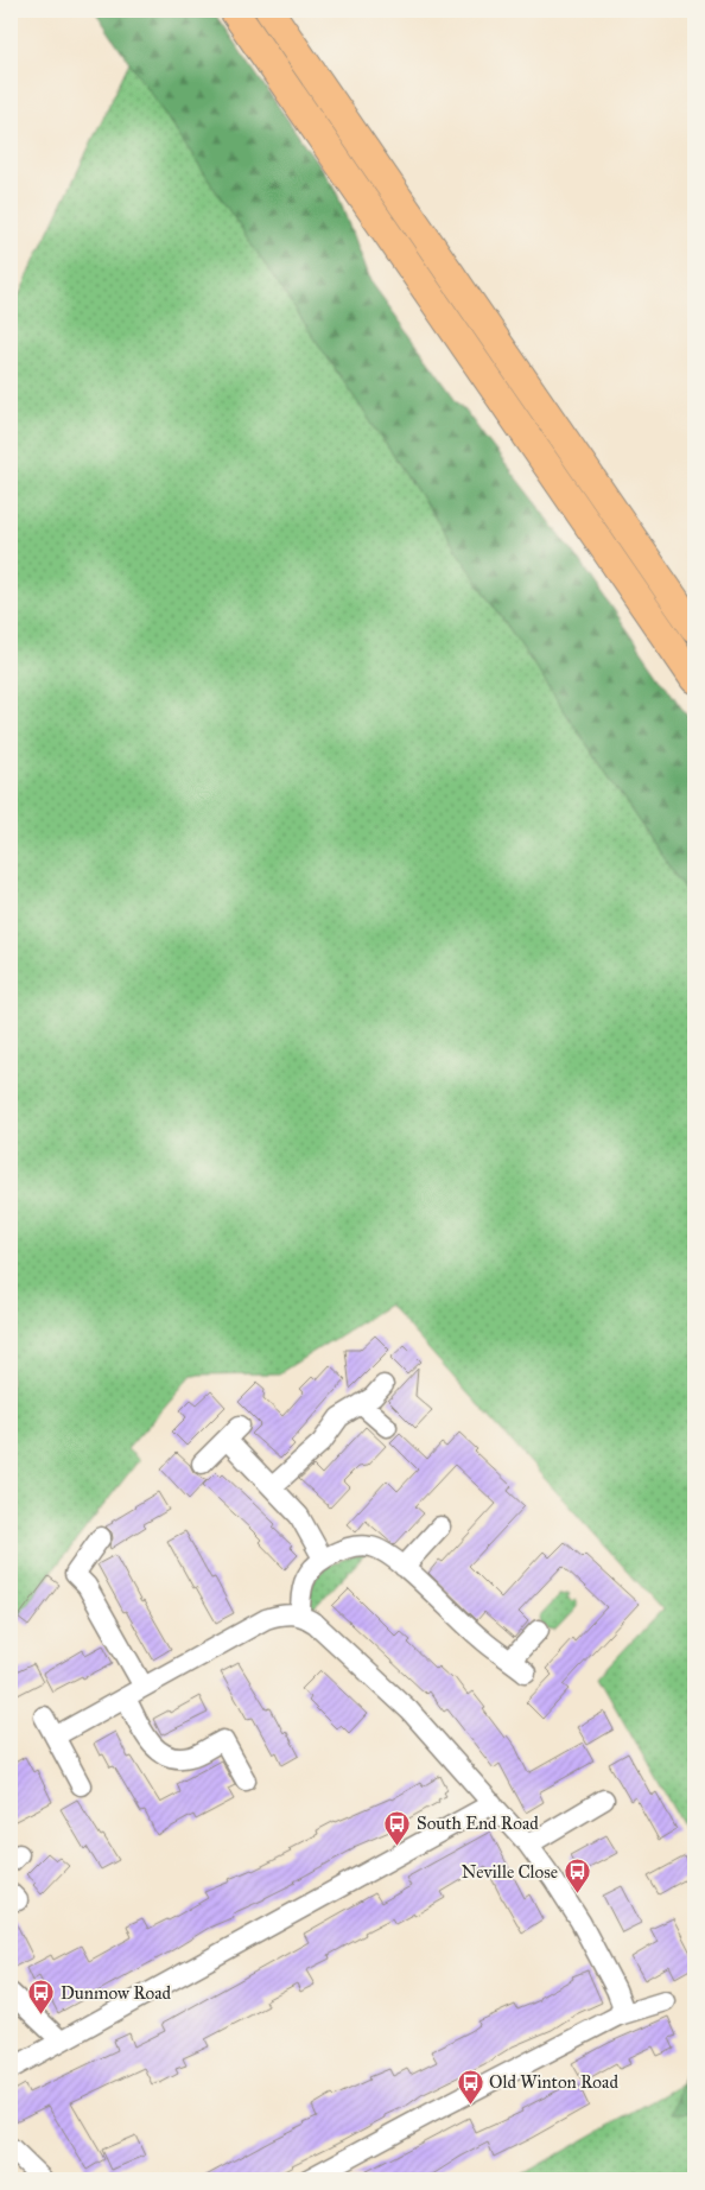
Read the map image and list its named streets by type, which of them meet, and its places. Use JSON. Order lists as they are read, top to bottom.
{
  "places": {
    "bus stop": [
      "South End Road",
      "Neville Close",
      "Dunmow Road",
      "Old Winton Road"
    ]
  }
}
